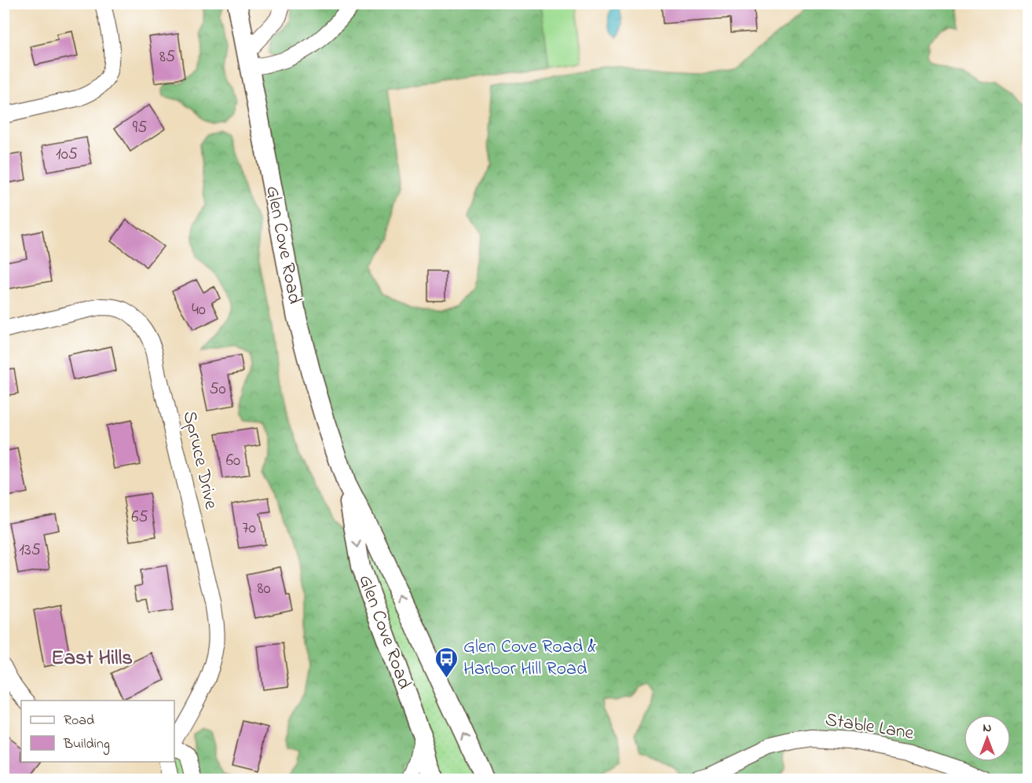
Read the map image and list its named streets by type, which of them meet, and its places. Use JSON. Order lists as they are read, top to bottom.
{
  "streets": {
    "main road": ["Glen Cove Road"],
    "street": ["Spruce Drive", "Stable Lane"]
  },
  "districts": ["East Hills"],
  "places": {
    "bus stop": ["Glen Cove Road & Harbor Hill Road"]
  },
  "house_numbers": [
    "85",
    "95",
    "105",
    "40",
    "50",
    "60",
    "65",
    "70",
    "135",
    "80"
  ],
  "legend": ["Road", "Building"],
  "north": "top"
}
